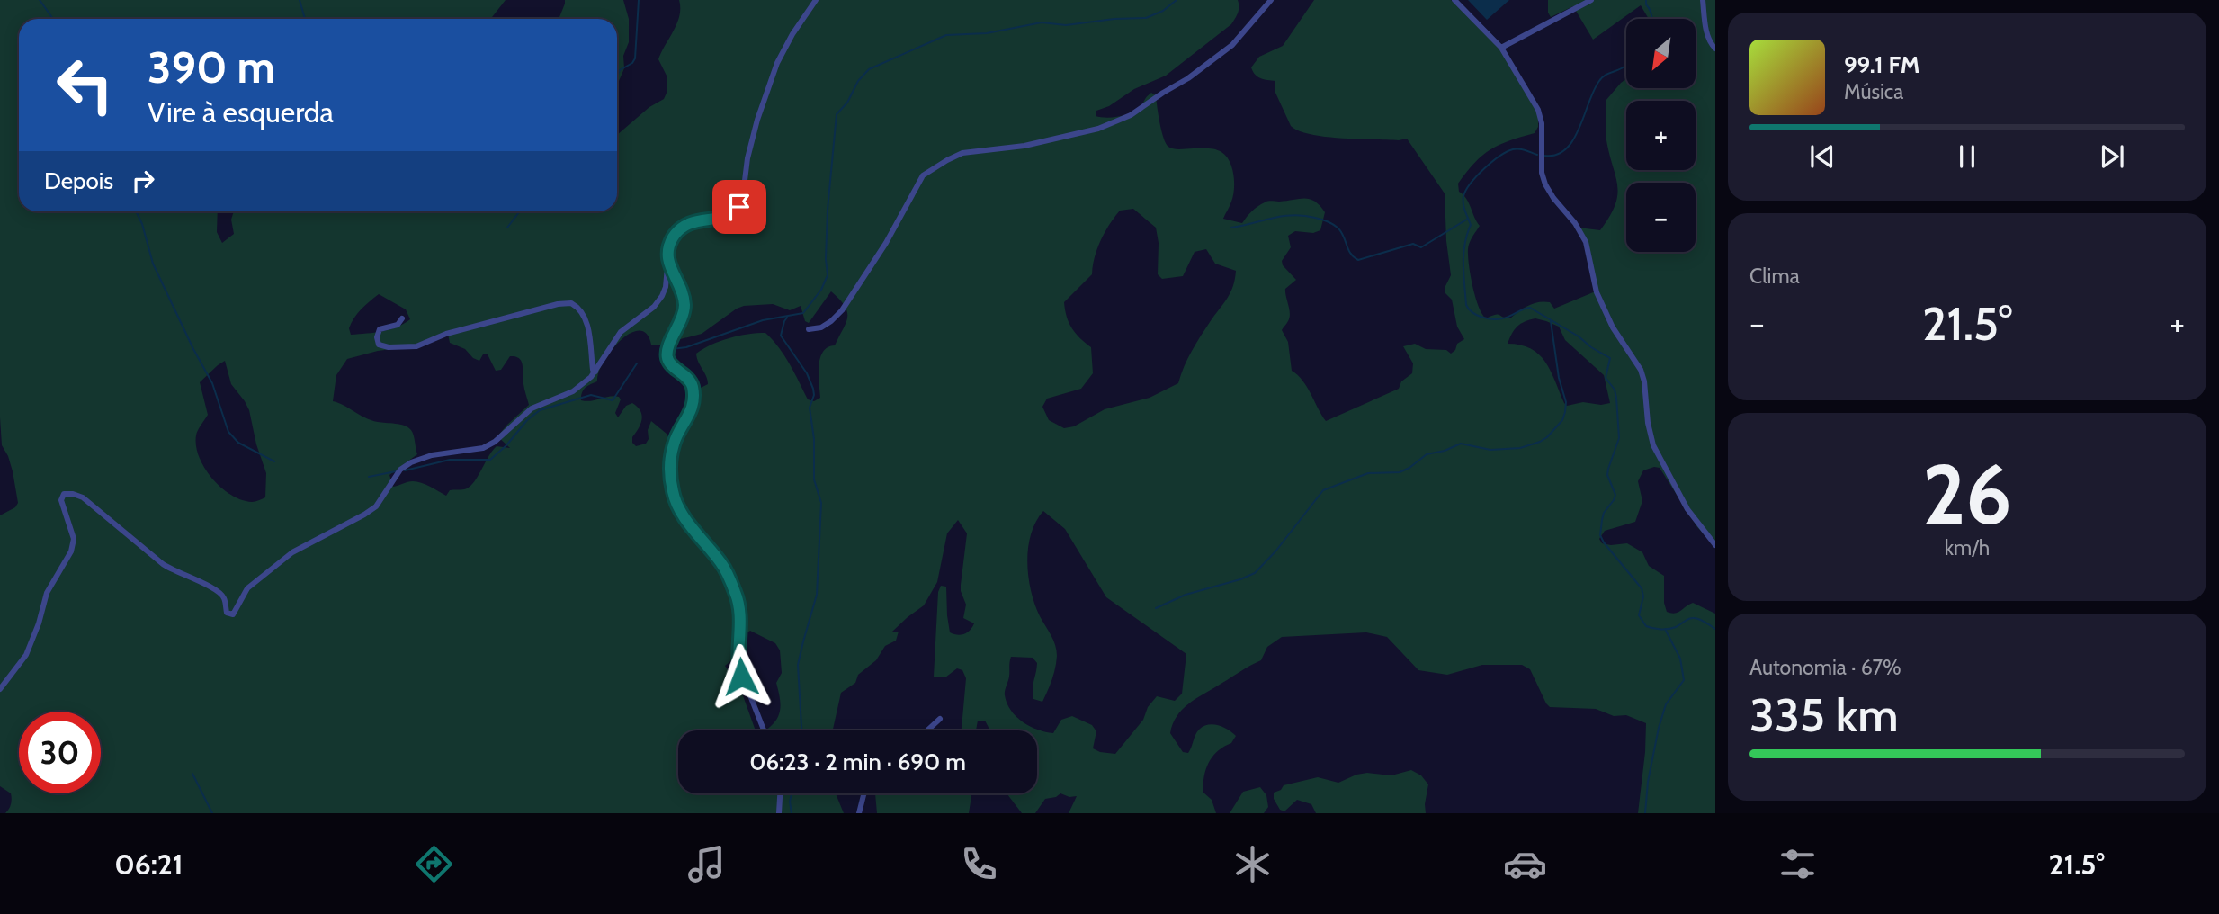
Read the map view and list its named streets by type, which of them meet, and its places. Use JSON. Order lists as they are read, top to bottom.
{
  "north": "bottom left",
  "page": {
    "map_buttons": ["+", "−"],
    "turn": ["390 m", "Vire à esquerda"],
    "song": ["99.1 FM", "Música"],
    "then": "Depois",
    "tile": [
      "Clima",
      ["26", "km/h"],
      ["Autonomia · 67%", "335 km"]
    ],
    "heat": ["−", "21.5°", "+"],
    "limit": "30",
    "trip": "06:23 · 2 min · 690 m",
    "tabs": ["06:21", "21.5°"]
  }
}
